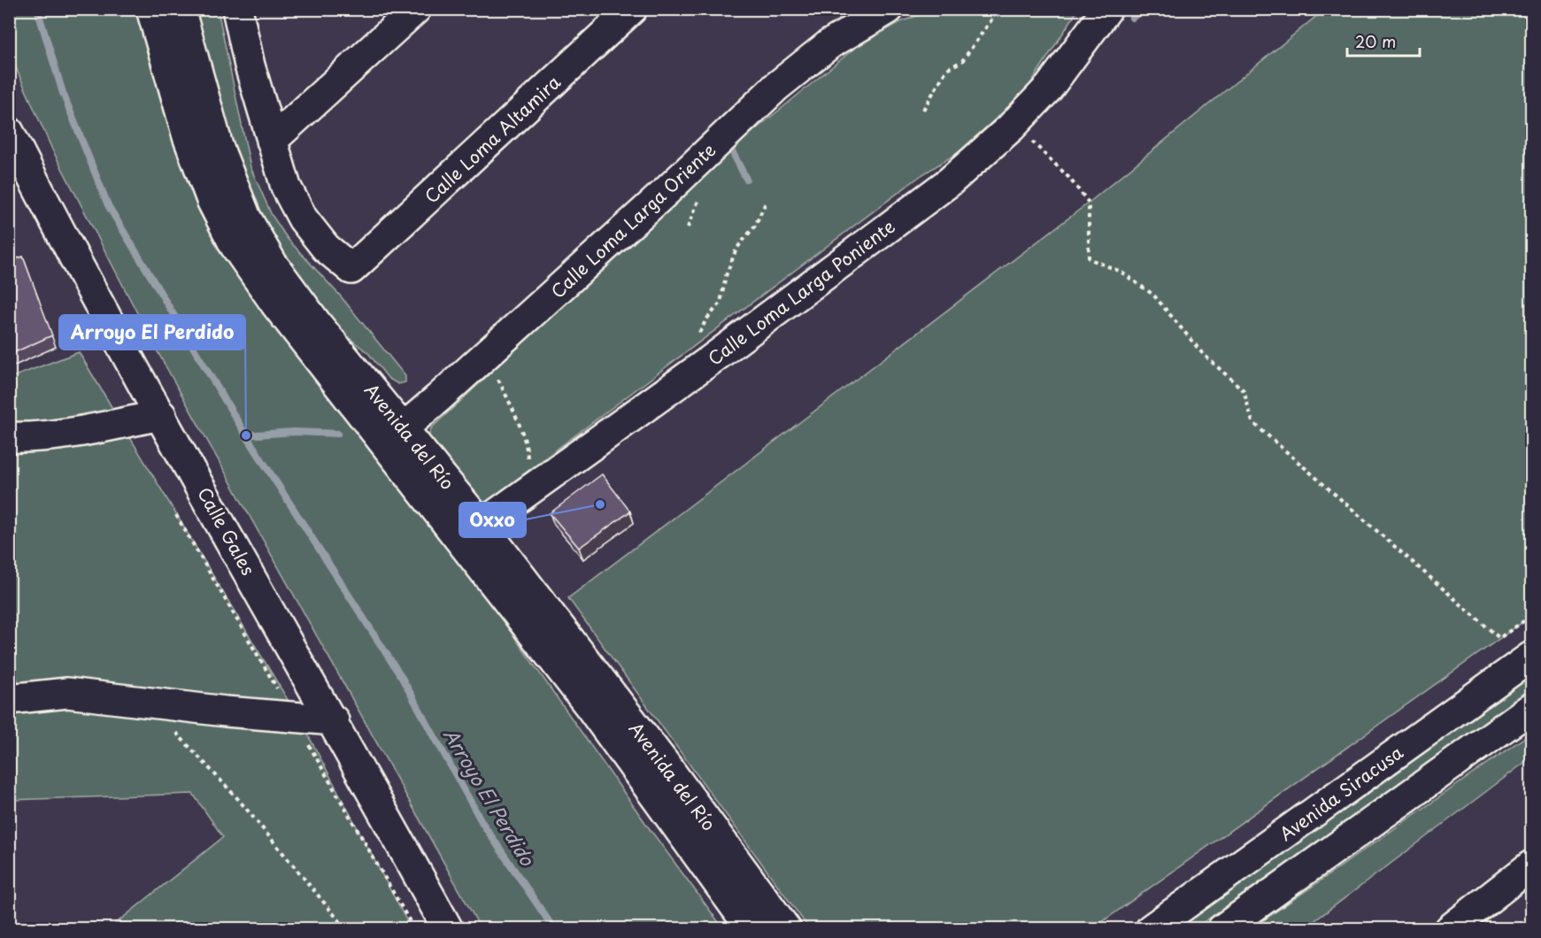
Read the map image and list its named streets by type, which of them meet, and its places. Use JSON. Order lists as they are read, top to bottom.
{
  "streets": {
    "street": [
      "Calle Loma Altamira",
      "Calle Loma Larga Oriente",
      "Calle Loma Larga Poniente",
      "Avenida del Río",
      "Calle Gales",
      "Avenida Siracusa"
    ]
  },
  "crossings": [
    ["Calle Loma Larga Oriente", "Avenida del Río"],
    ["Calle Loma Larga Poniente", "Avenida del Río"]
  ],
  "water": ["Arroyo El Perdido"],
  "places": ["Arroyo El Perdido", "Oxxo"],
  "scale_bar": "20 m"
}
